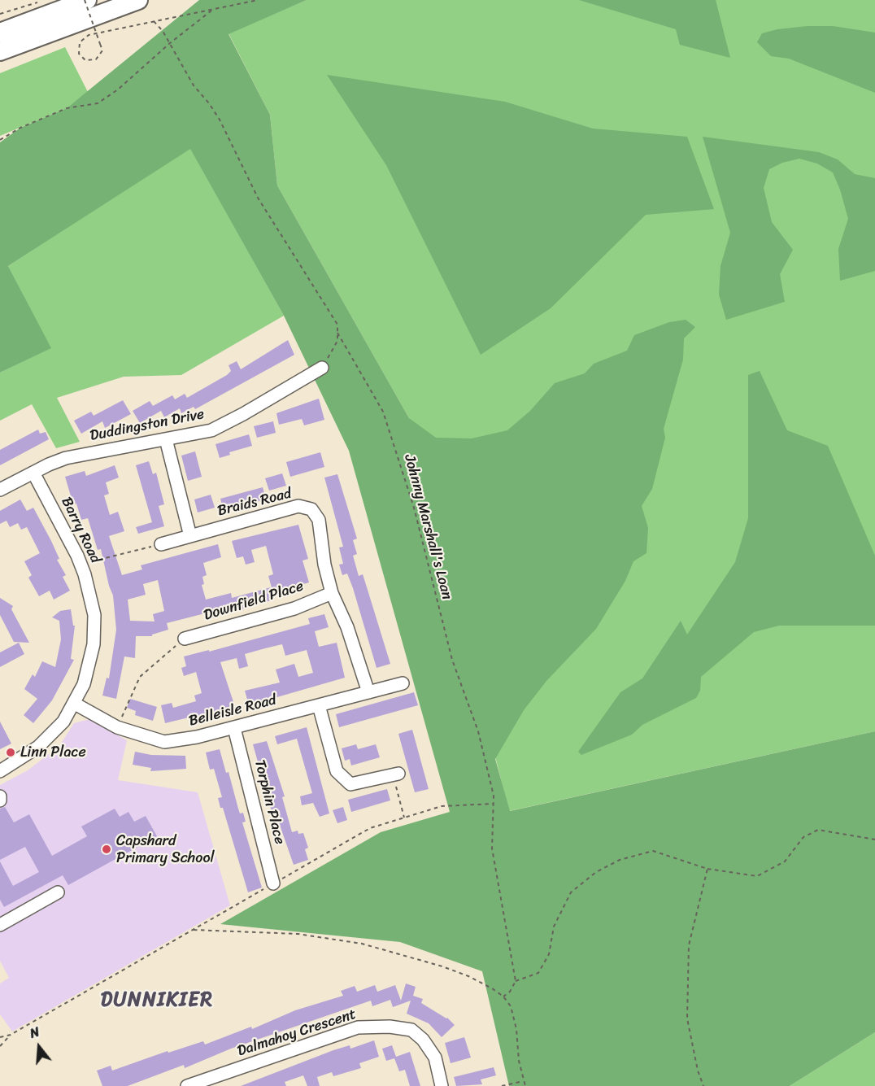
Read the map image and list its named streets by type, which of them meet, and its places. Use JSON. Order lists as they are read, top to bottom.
{
  "streets": {
    "street": [
      "Duddingston Drive",
      "Braids Road",
      "Barry Road",
      "Downfield Place",
      "Belleisle Road",
      "Torphin Place",
      "Dalmahoy Crescent"
    ],
    "path": ["Johnny Marshall's Loan"]
  },
  "crossings": [
    ["Duddingston Drive", "Barry Road"],
    ["Braids Road", "Downfield Place"],
    ["Braids Road", "Belleisle Road"],
    ["Barry Road", "Belleisle Road"],
    ["Belleisle Road", "Torphin Place"]
  ],
  "districts": ["DUNNIKIER"],
  "places": ["Linn Place", "Capshard Primary School"],
  "north": "top"
}
